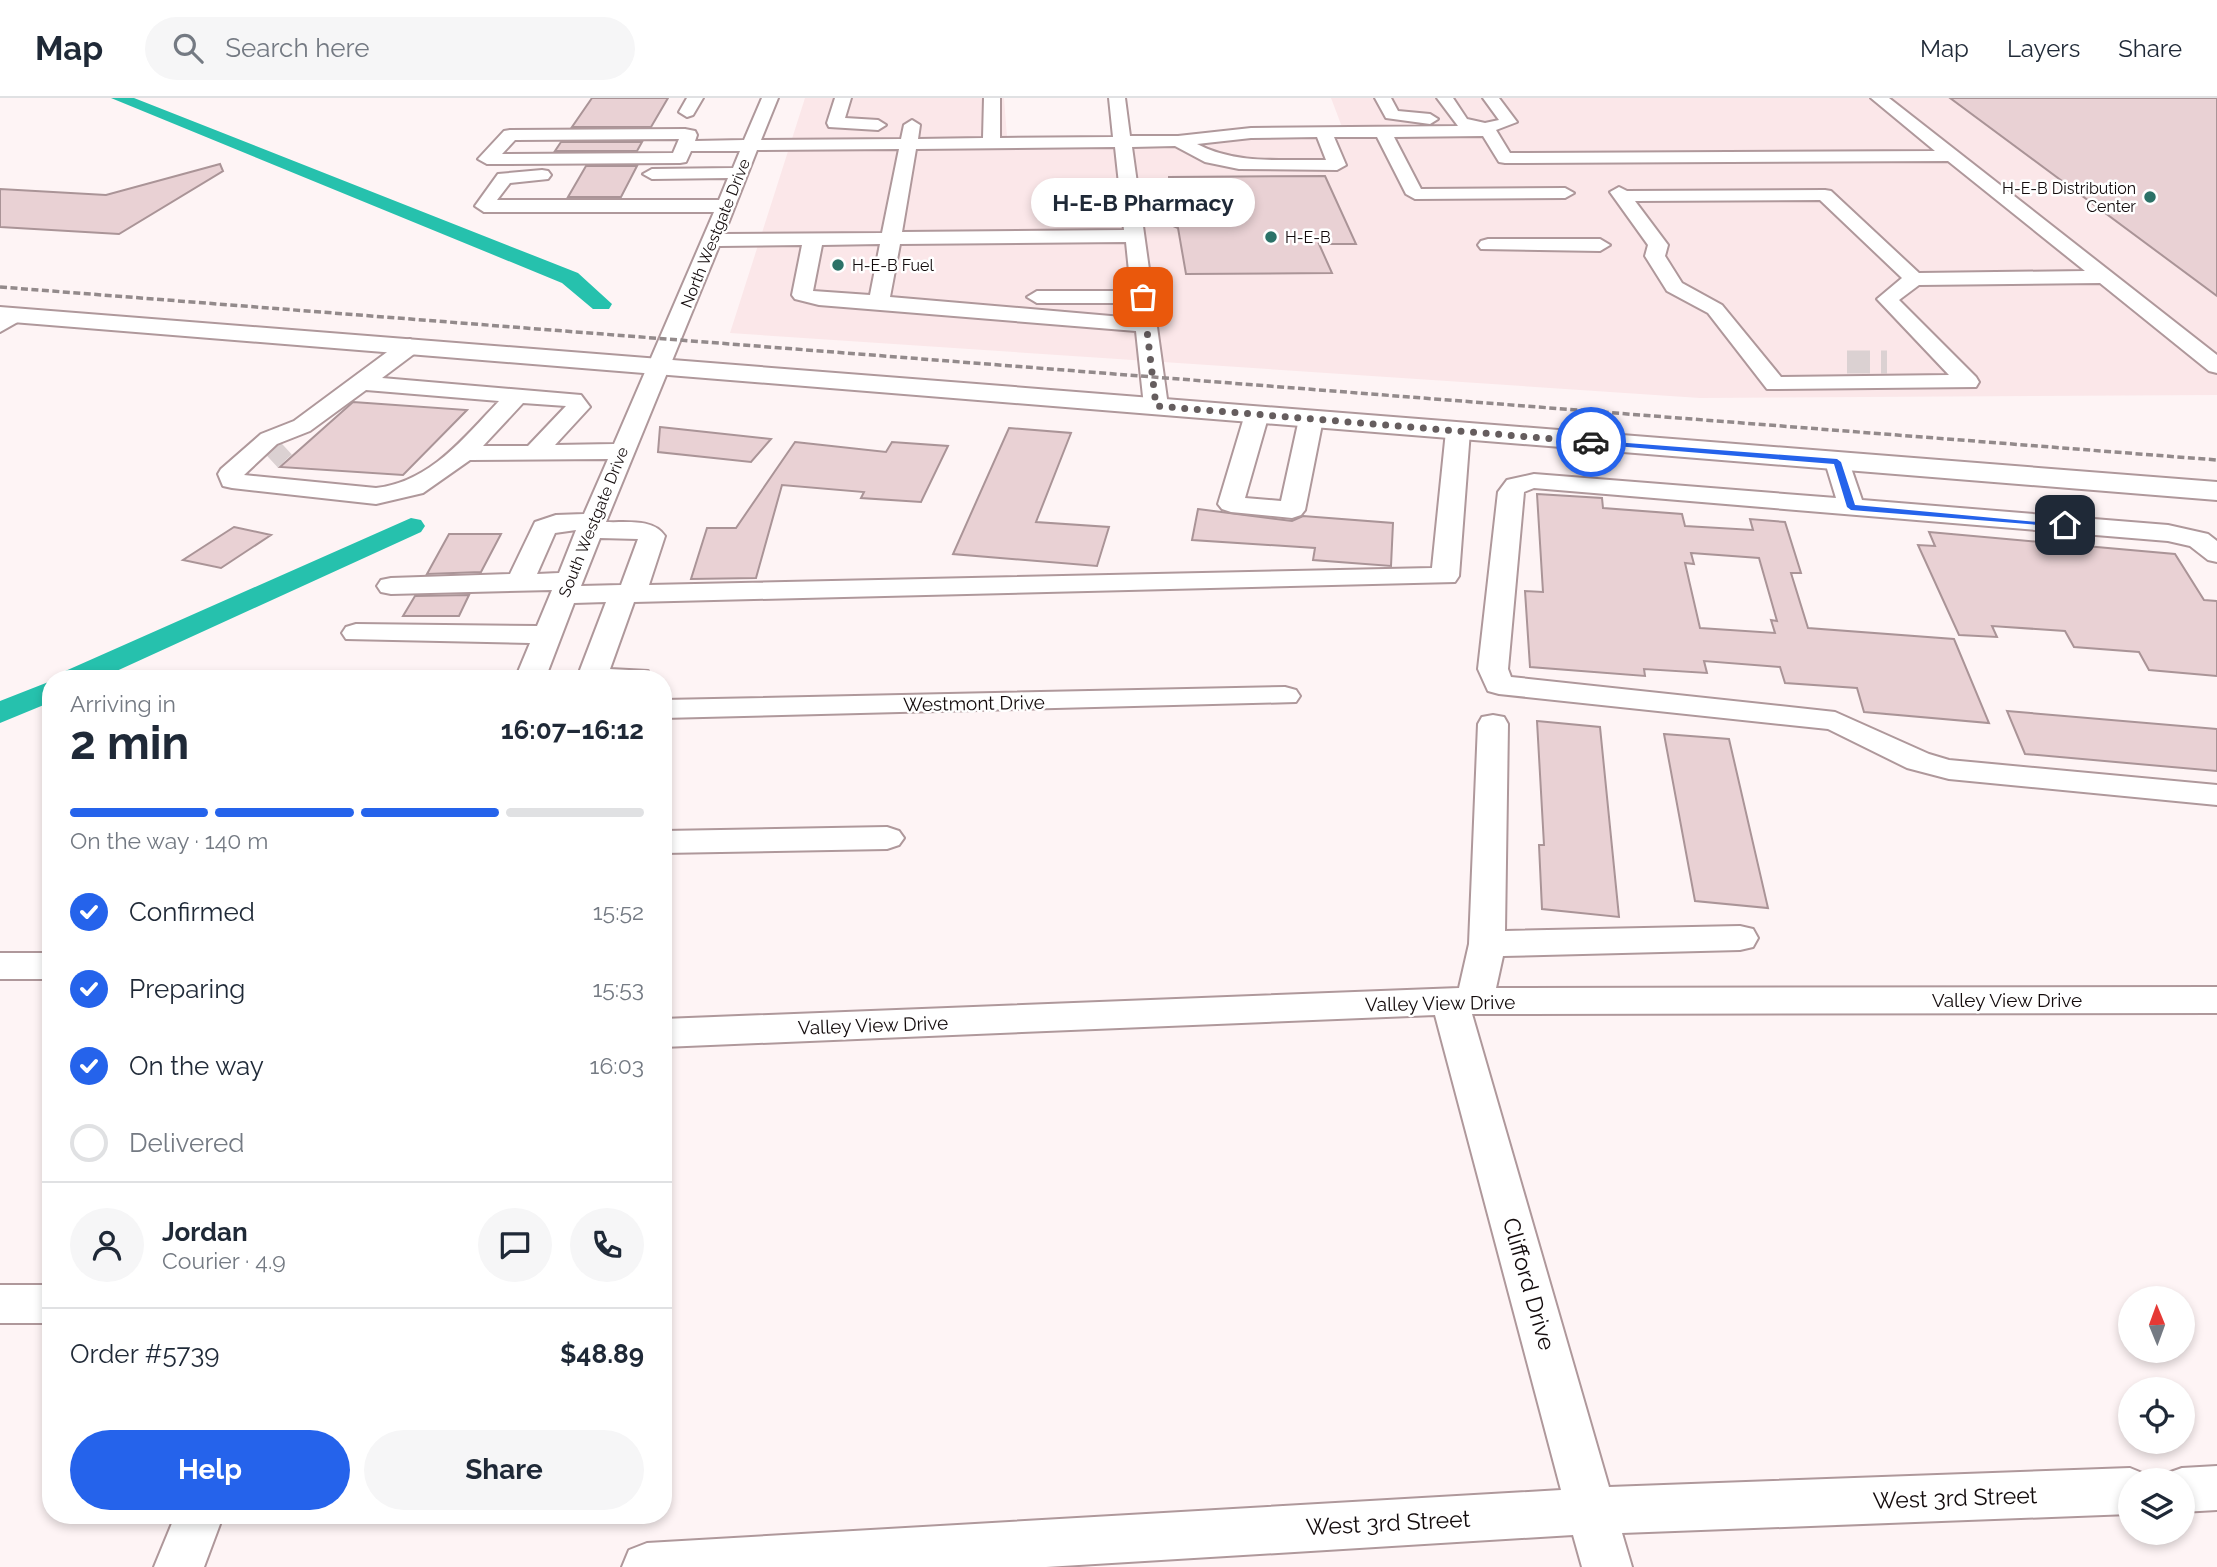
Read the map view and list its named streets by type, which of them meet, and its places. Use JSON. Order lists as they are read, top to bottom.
{
  "streets": {
    "street": [
      "North Westgate Drive",
      "South Westgate Drive",
      "Westmont Drive",
      "Valley View Drive",
      "Clifford Drive",
      "West 3rd Street"
    ]
  },
  "crossings": [
    ["North Westgate Drive", "South Westgate Drive"],
    ["Valley View Drive", "Clifford Drive"],
    ["Clifford Drive", "West 3rd Street"]
  ],
  "places": [
    "H-E-B Distribution Center",
    "H-E-B",
    "H-E-B Fuel",
    "H-E-B Pharmacy"
  ],
  "north": "top",
  "page": {
    "header": "Map",
    "search": "Search here",
    "nav": ["Map", "Layers", "Share"],
    "bubble": "H-E-B Pharmacy",
    "heading": ["2 min", "Arriving in", "16:07–16:12"],
    "panel": [
      "Jordan",
      "Courier · 4.9",
      "Order #5739",
      "$48.89"
    ],
    "bar": "On the way · 140 m",
    "list": [
      ["Confirmed", "15:52"],
      ["Preparing", "15:53"],
      ["On the way", "16:03"],
      "Delivered"
    ],
    "buttons": ["Help", "Share"]
  }
}
